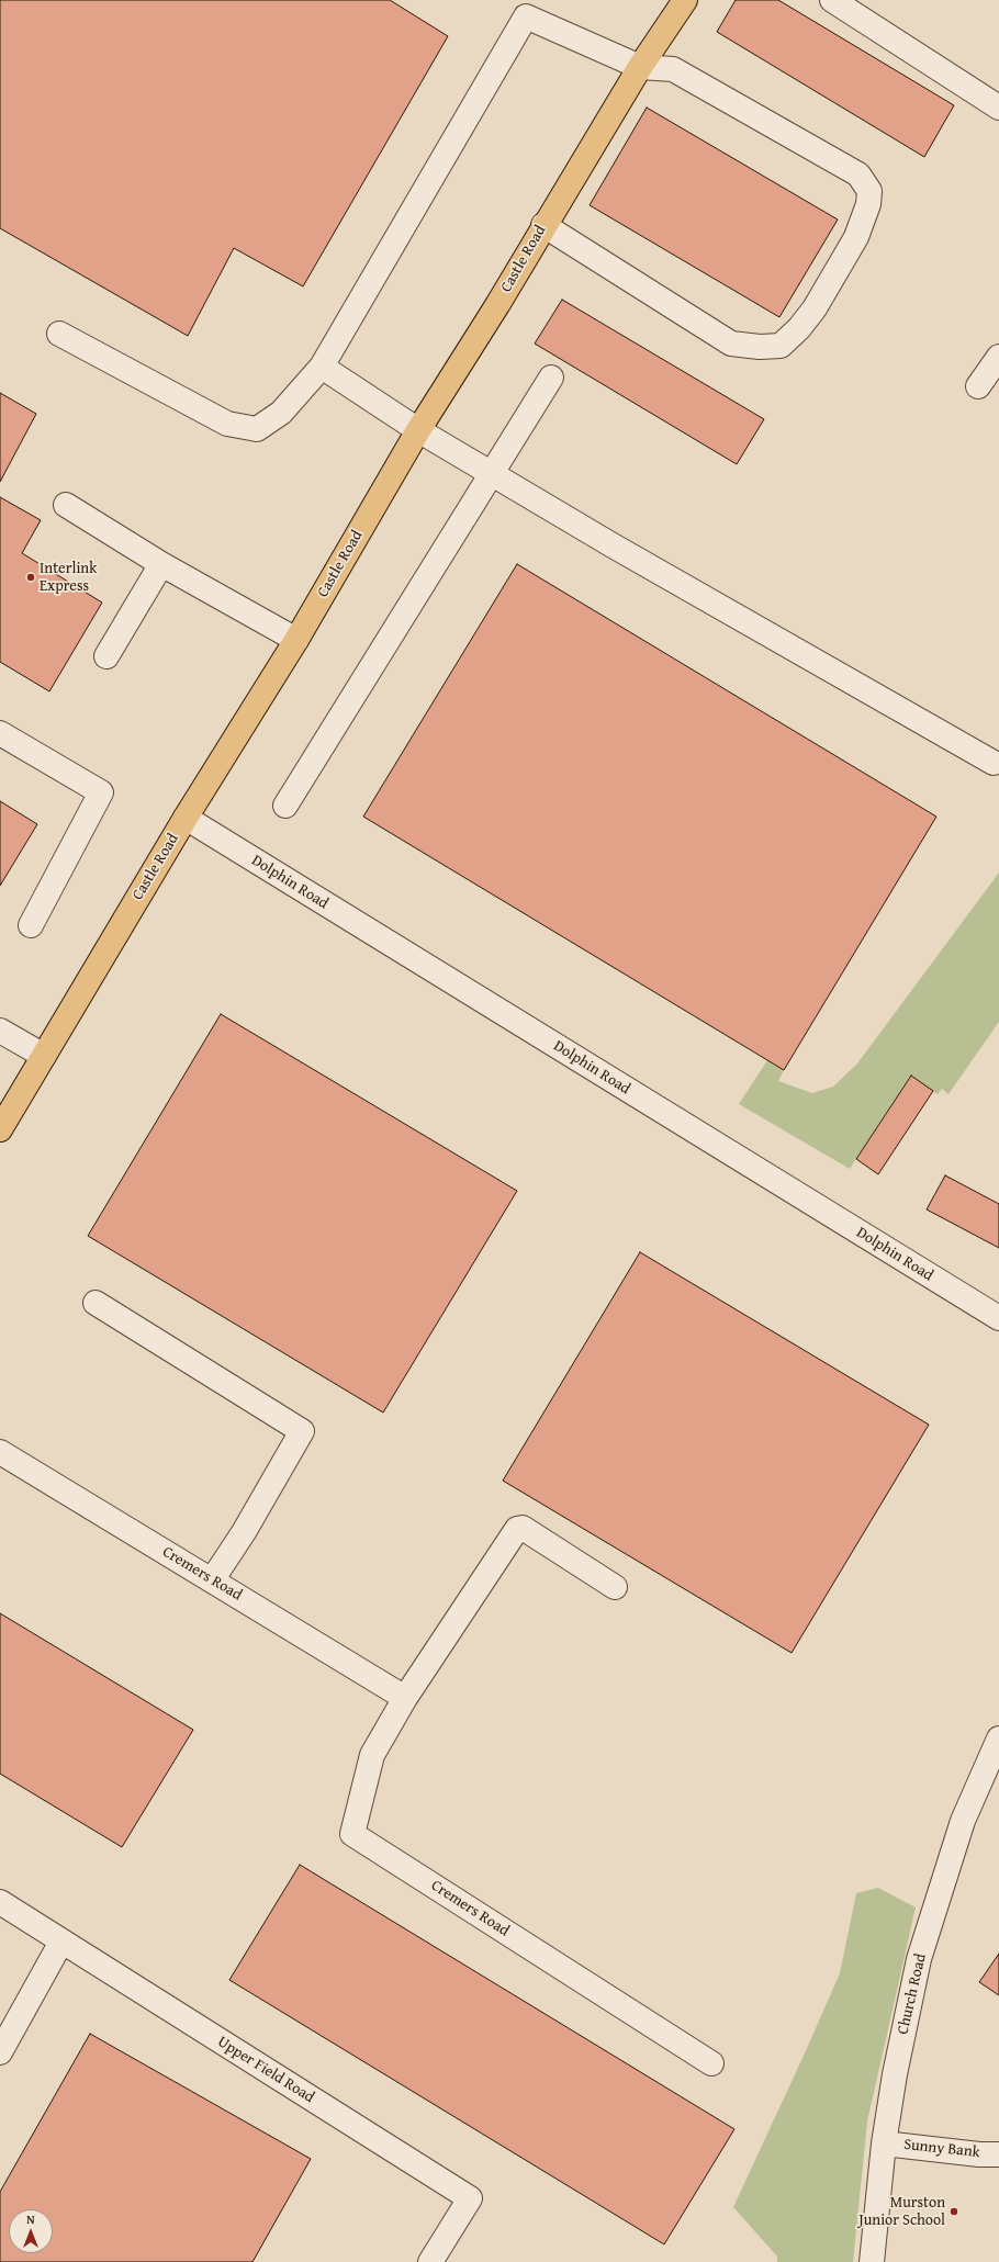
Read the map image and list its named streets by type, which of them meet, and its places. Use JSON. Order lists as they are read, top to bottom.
{
  "streets": {
    "main road": ["Castle Road"],
    "street": [
      "Dolphin Road",
      "Cremers Road",
      "Church Road",
      "Upper Field Road",
      "Sunny Bank"
    ]
  },
  "crossings": [
    ["Castle Road", "Dolphin Road"],
    ["Church Road", "Sunny Bank"]
  ],
  "places": ["Interlink Express", "Murston Junior School"],
  "north": "top"
}
